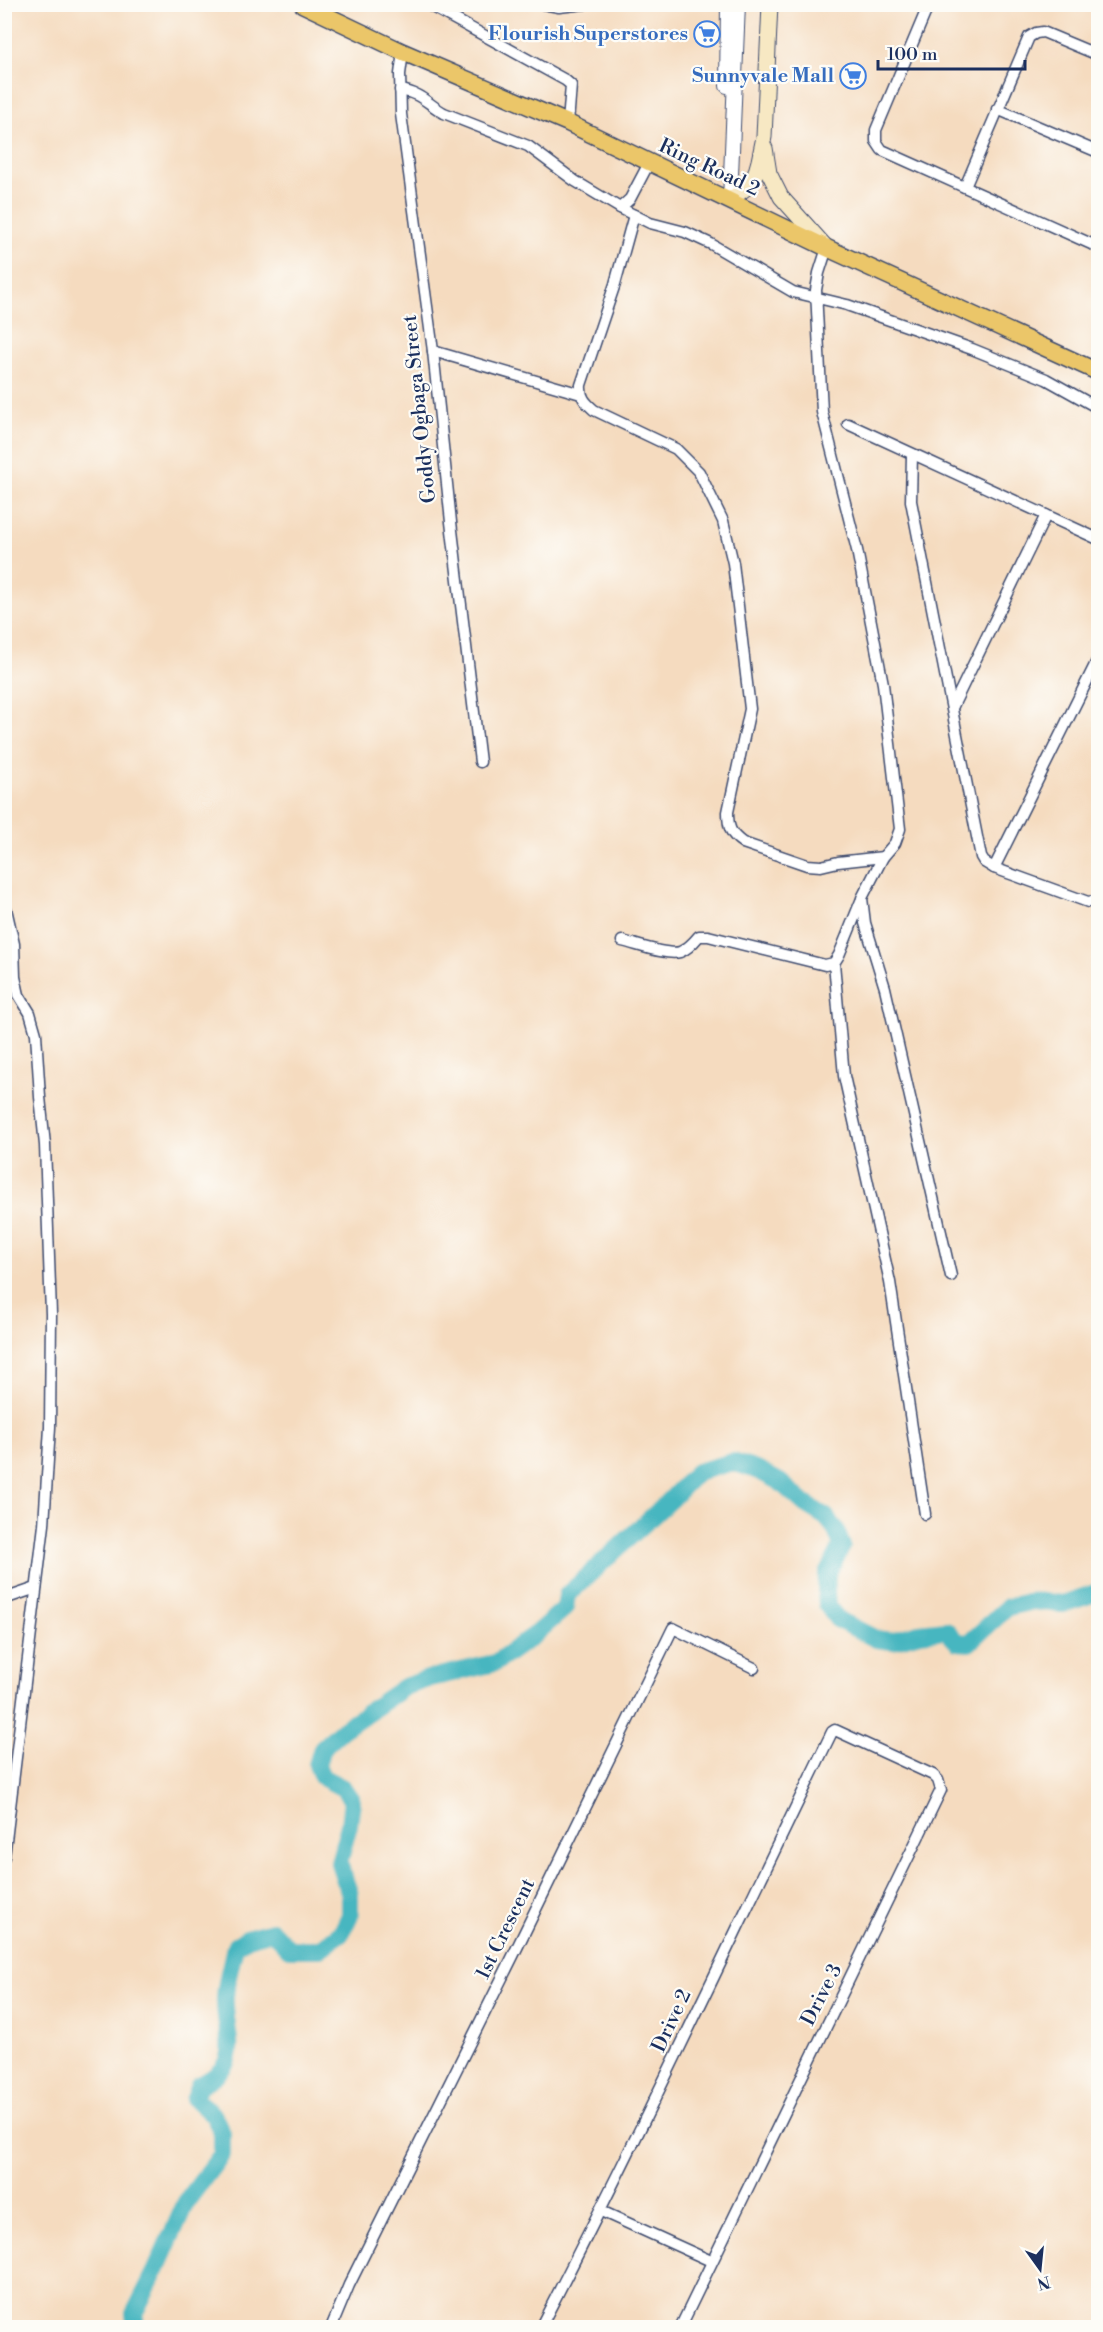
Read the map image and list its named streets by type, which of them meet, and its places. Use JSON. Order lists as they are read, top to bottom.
{
  "streets": {
    "main road": ["Ring Road 2"],
    "street": [
      "Goddy Ogbaga Street",
      "1st Crescent",
      "Drive 3",
      "Drive 2"
    ]
  },
  "crossings": [
    ["Ring Road 2", "Goddy Ogbaga Street"],
    ["Drive 3", "Drive 2"]
  ],
  "places": {
    "supermarket": ["Flourish Superstores", "Sunnyvale Mall"]
  },
  "scale_bar": "100 m",
  "north": "bottom"
}
